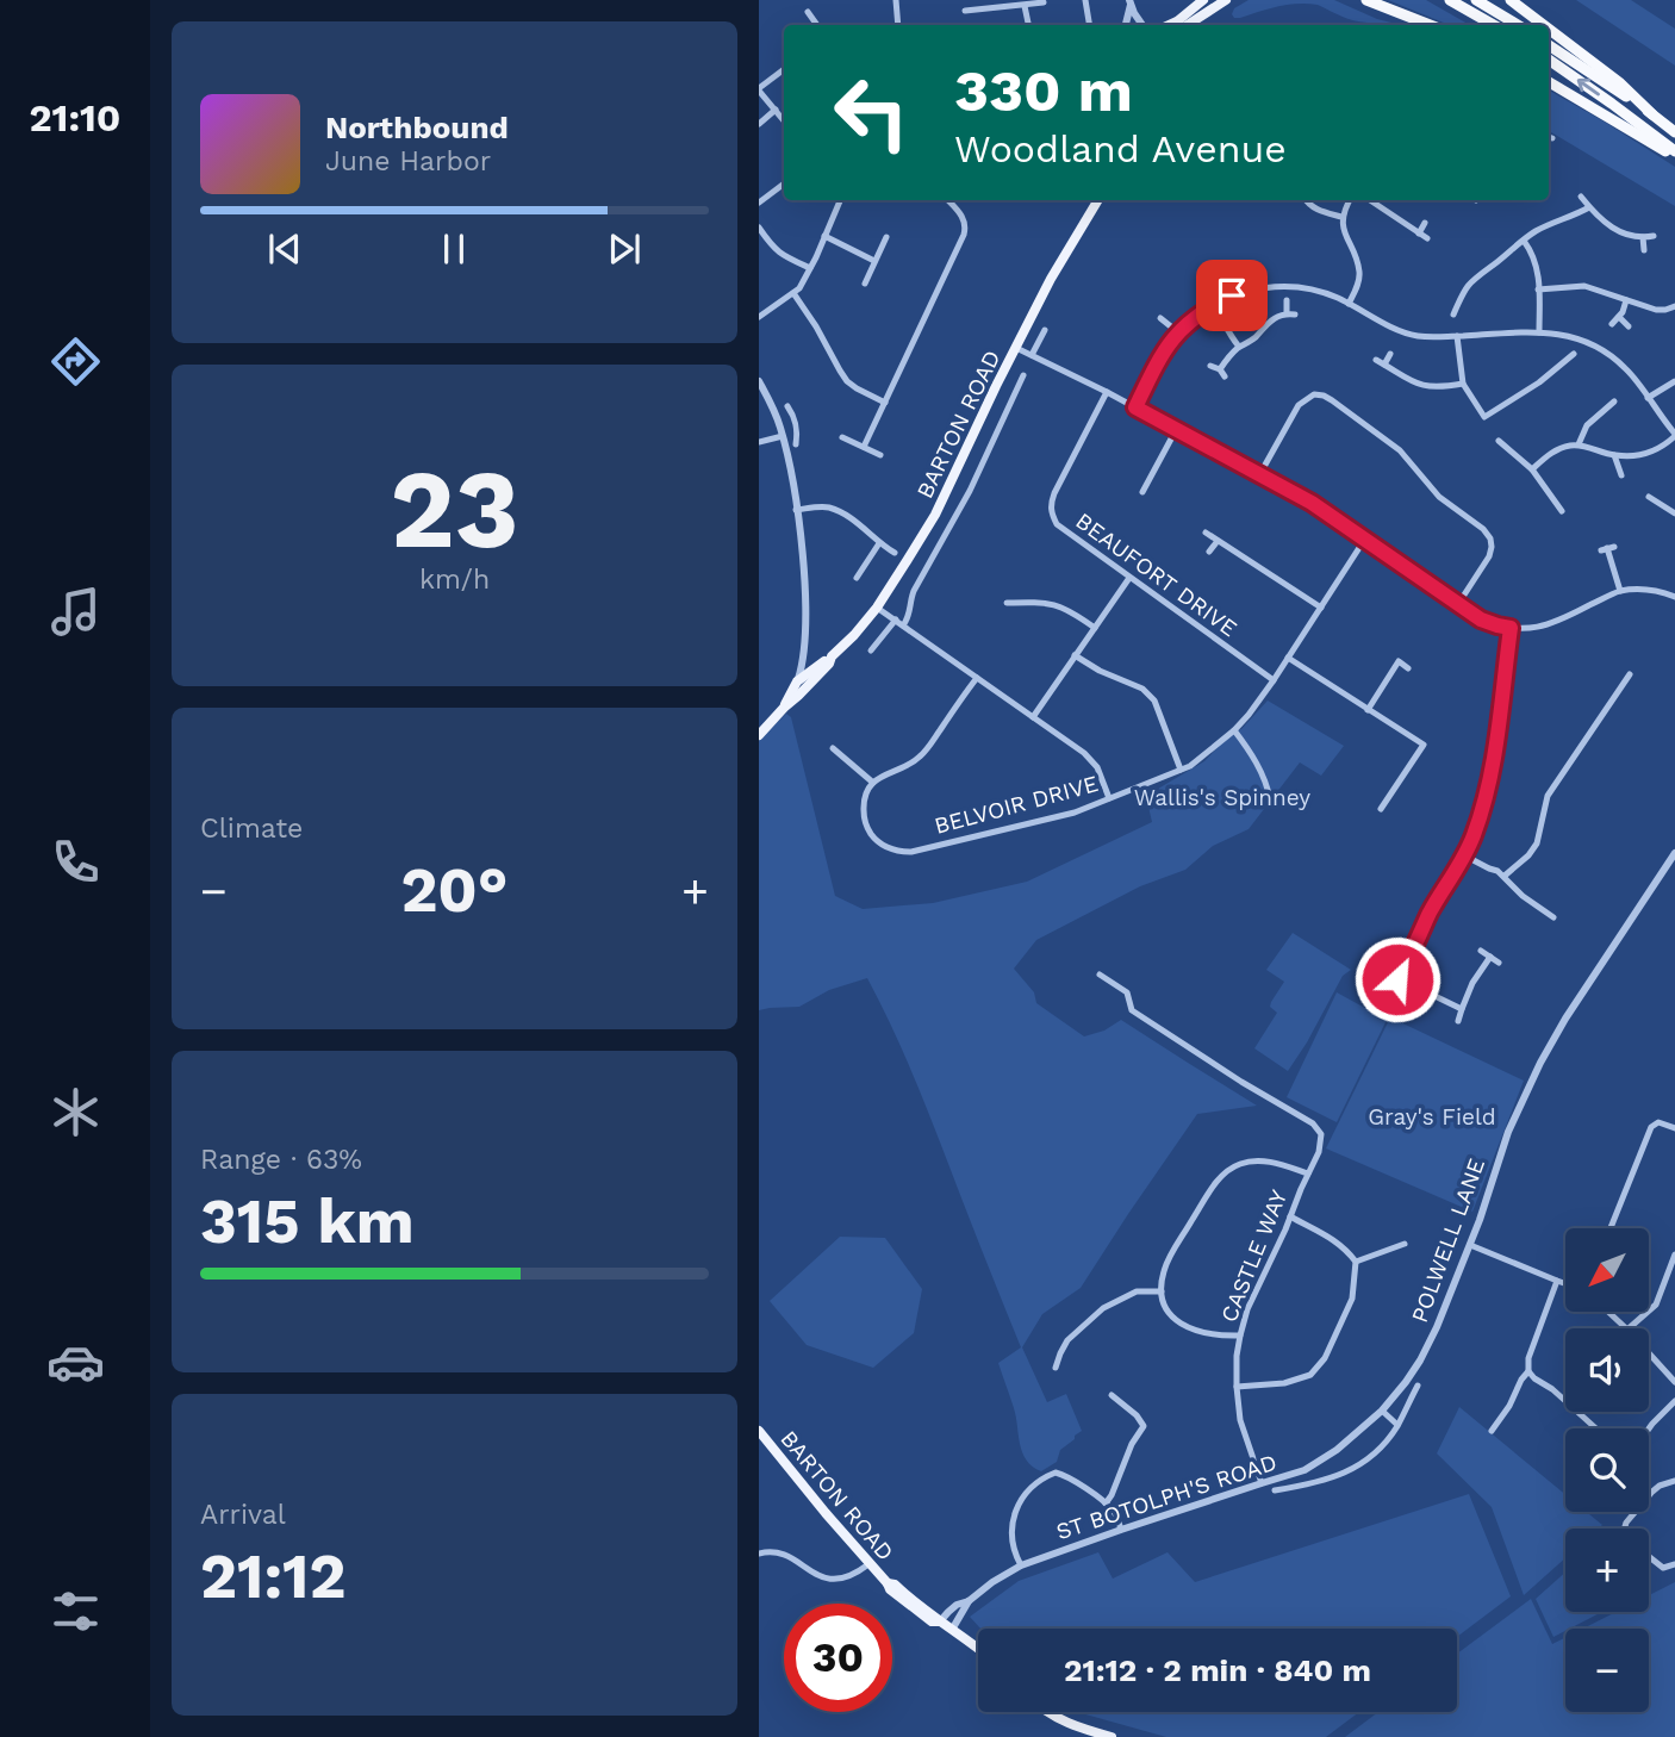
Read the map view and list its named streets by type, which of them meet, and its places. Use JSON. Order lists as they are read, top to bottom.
{
  "streets": {
    "main road": ["BARTON ROAD"],
    "street": [
      "BEAUFORT DRIVE",
      "BELVOIR DRIVE",
      "POLWELL LANE",
      "CASTLE WAY",
      "ST BOTOLPH'S ROAD"
    ]
  },
  "crossings": [
    ["BARTON ROAD", "ST BOTOLPH'S ROAD"],
    ["BEAUFORT DRIVE", "BELVOIR DRIVE"],
    ["POLWELL LANE", "ST BOTOLPH'S ROAD"],
    ["CASTLE WAY", "ST BOTOLPH'S ROAD"]
  ],
  "parks": ["Wallis's Spinney", "Gray's Field"],
  "north": "bottom left",
  "page": {
    "tabs": "21:10",
    "turn": ["330 m", "Woodland Avenue"],
    "song": ["Northbound", "June Harbor"],
    "tile": [
      ["23", "km/h"],
      "Climate",
      ["Range · 63%", "315 km"],
      ["Arrival", "21:12"]
    ],
    "heat": ["−", "20°", "+"],
    "map_buttons": ["+", "−"],
    "limit": "30",
    "trip": "21:12 · 2 min · 840 m"
  }
}
